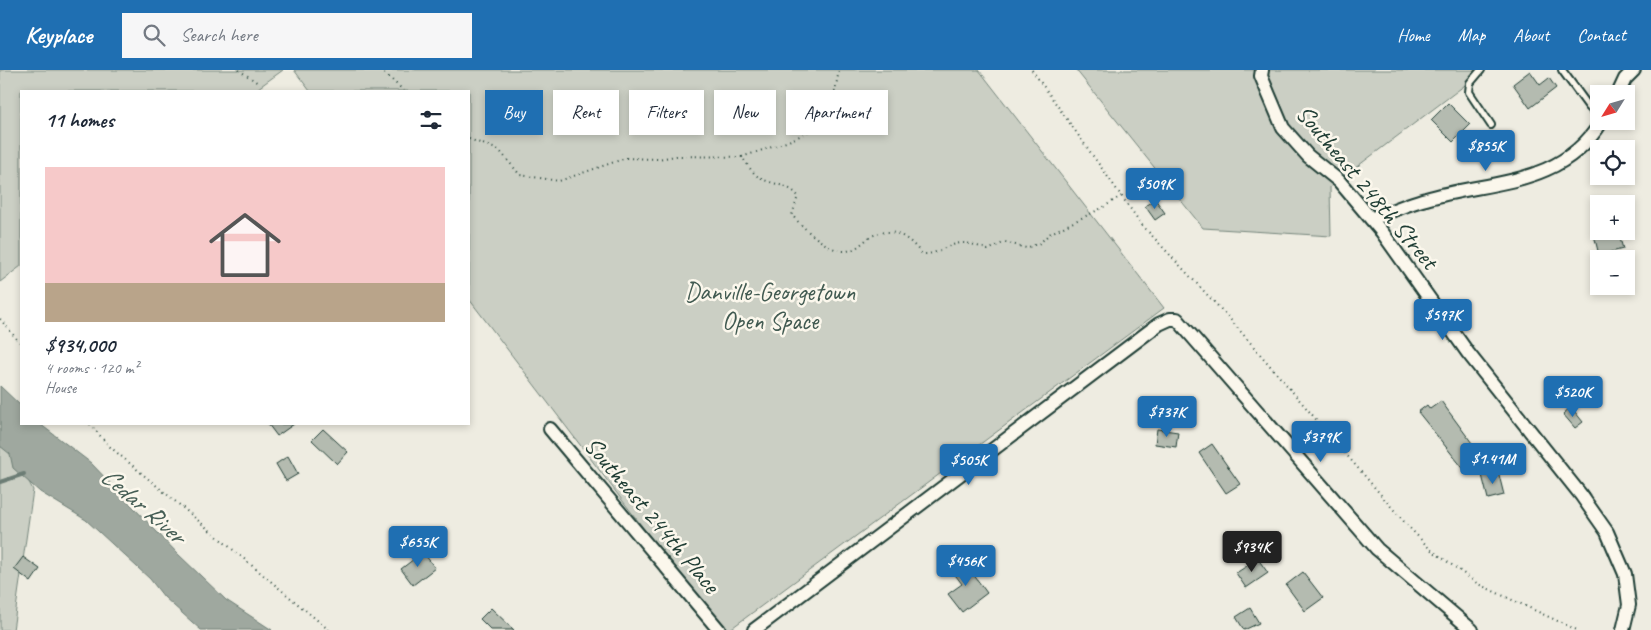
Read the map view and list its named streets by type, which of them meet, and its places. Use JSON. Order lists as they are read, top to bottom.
{
  "streets": {
    "street": ["Southeast 248th Street", "Southeast 244th Place"]
  },
  "water": ["Cedar River"],
  "parks": ["Danville-Georgetown Open Space"],
  "north": "bottom left",
  "page": {
    "header": "Keyplace",
    "search": "Search here",
    "nav": [
      "Home",
      "Map",
      "About",
      "Contact"
    ],
    "map_buttons": ["+", "−"],
    "chip": [
      "Buy",
      "Rent",
      "Filters",
      "New",
      "Apartment"
    ],
    "heading": "11 homes",
    "price": [
      "$855K",
      "$509K",
      "$597K",
      "$520K",
      "$737K",
      "$379K",
      "$1.41M",
      "$505K",
      "$655K",
      "$934K",
      "$456K"
    ],
    "list": [
      {
        "name": "$934,000",
        "note": "4 rooms · 120 m² · House"
      }
    ]
  }
}
